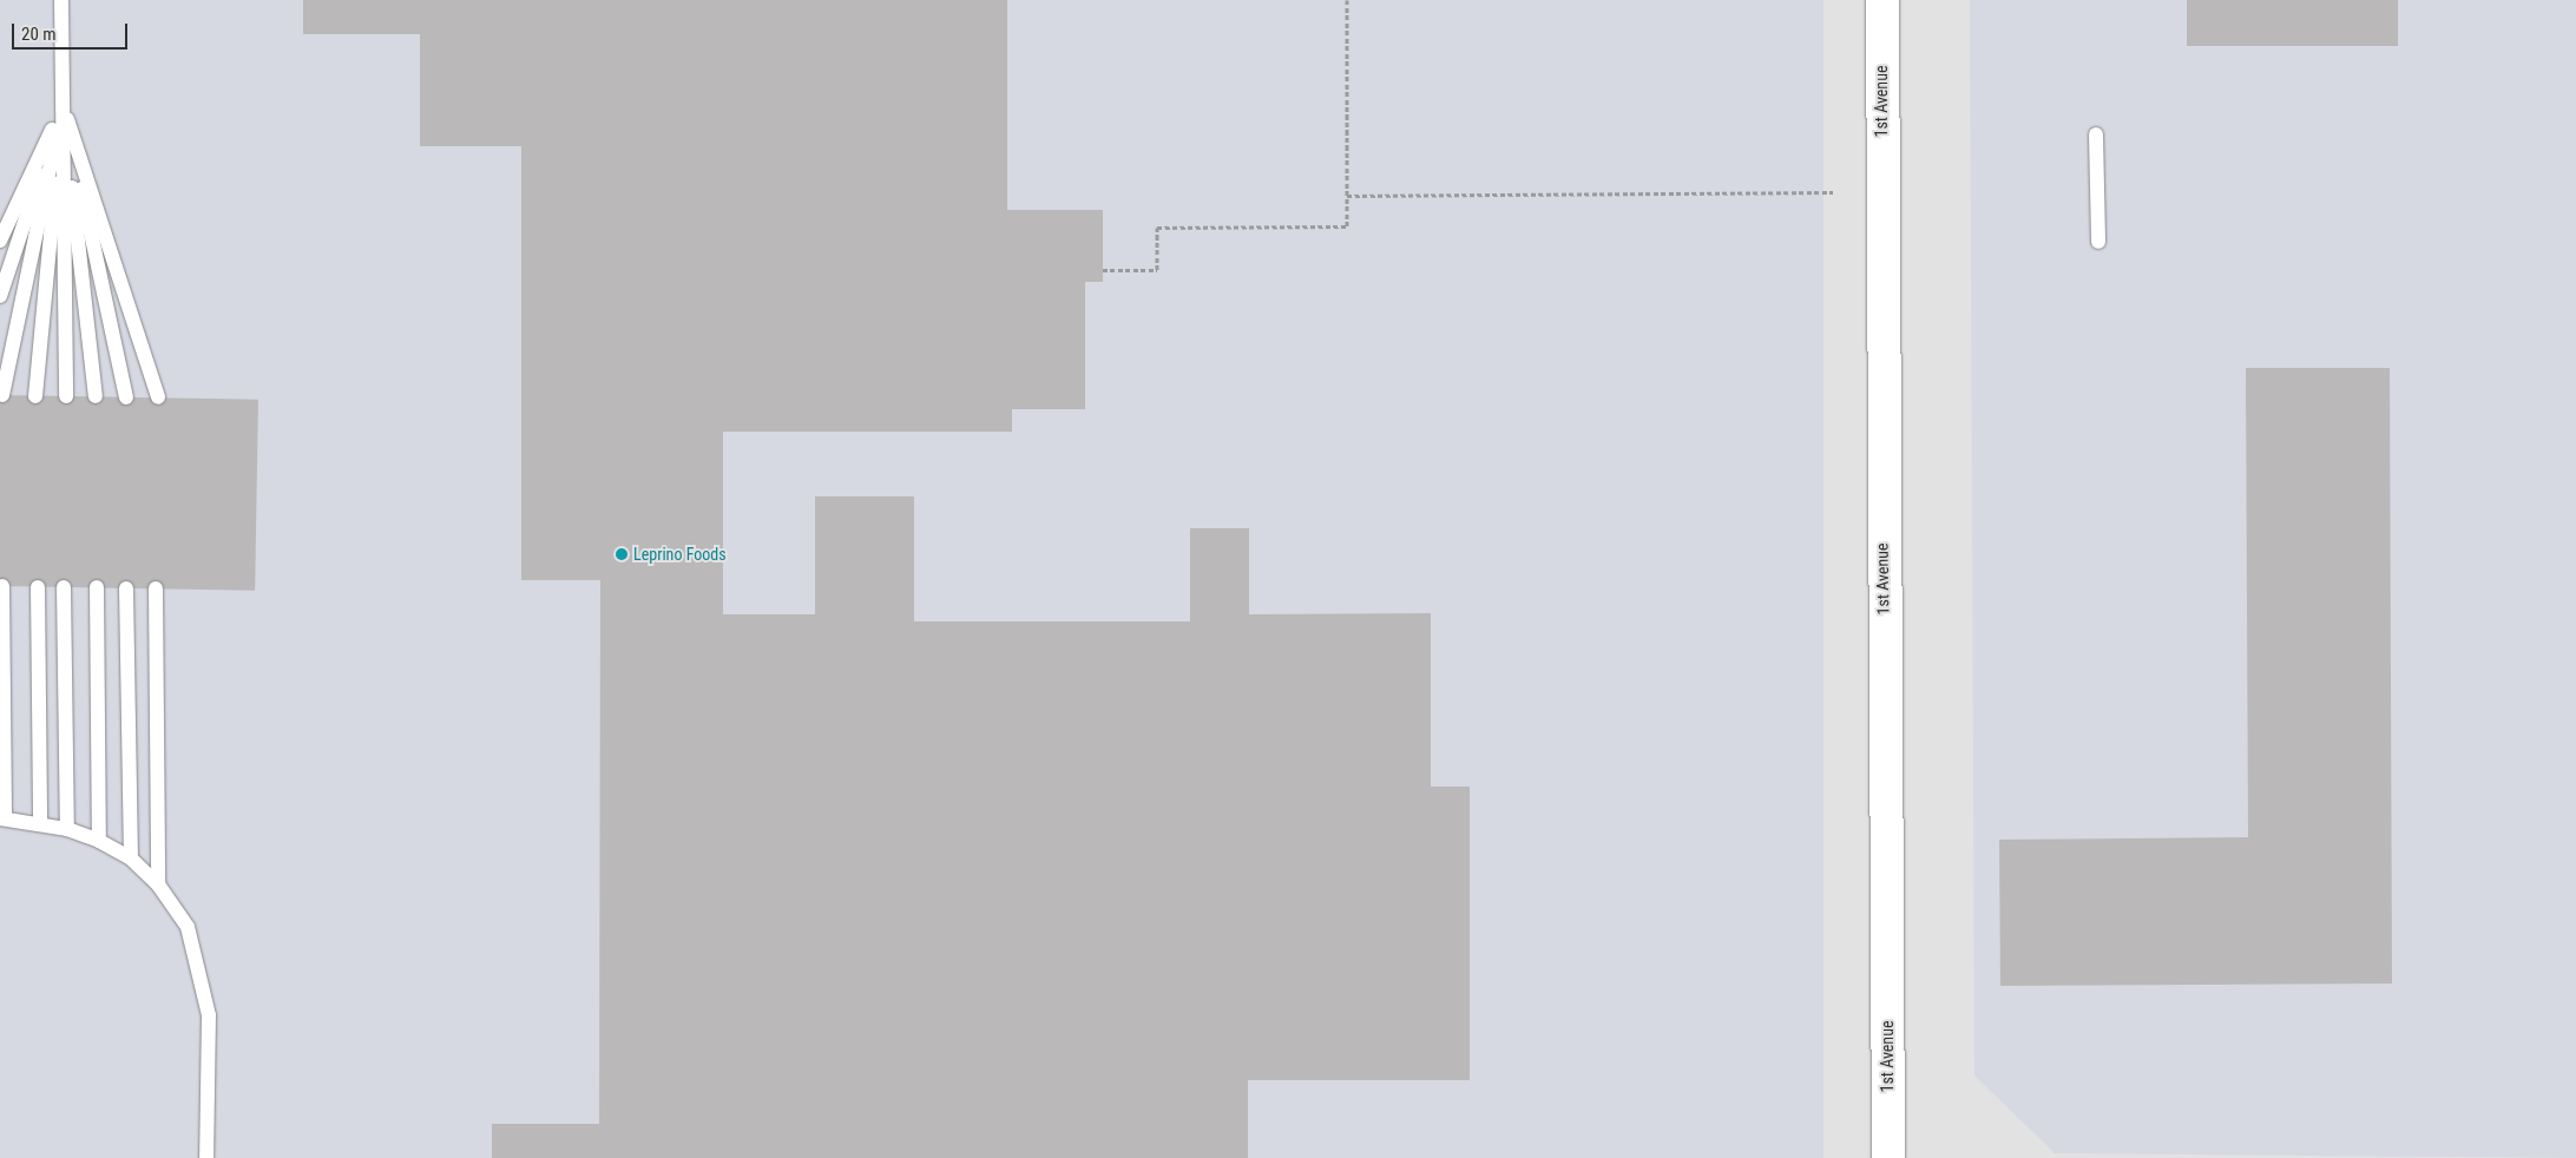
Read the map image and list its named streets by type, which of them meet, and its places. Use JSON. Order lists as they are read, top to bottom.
{
  "streets": {
    "street": ["1st Avenue"]
  },
  "places": ["Leprino Foods"],
  "scale_bar": "20 m"
}
